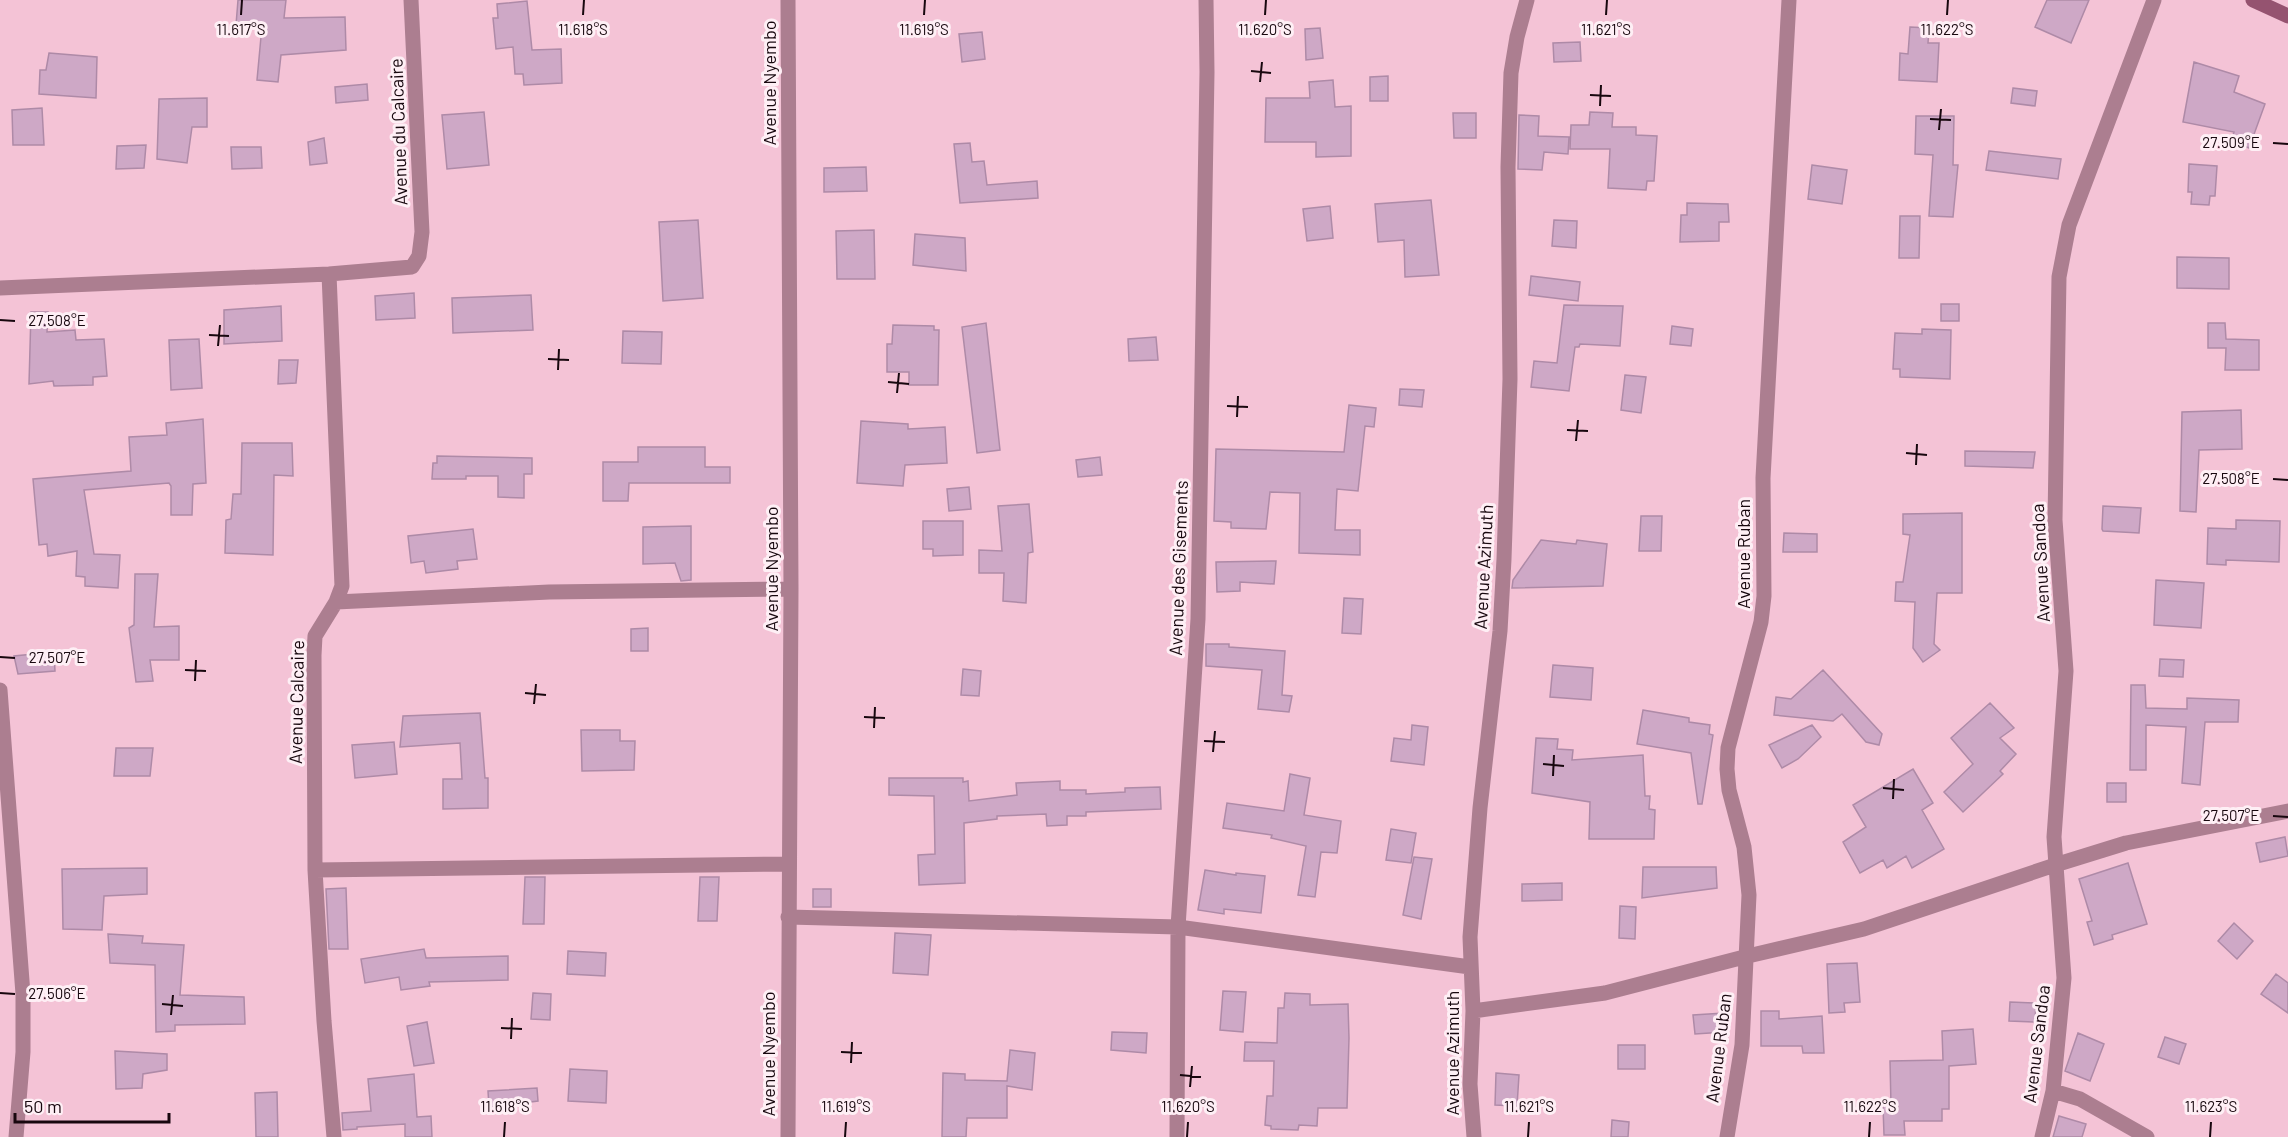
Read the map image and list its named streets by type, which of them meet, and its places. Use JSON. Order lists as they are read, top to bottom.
{
  "streets": {
    "street": [
      "Avenue Nyembo",
      "Avenue du Calcaire",
      "Avenue Ruban",
      "Avenue Sandoa",
      "Avenue Azimuth",
      "Avenue des Gisements",
      "Avenue Calcaire"
    ]
  },
  "crossings": [
    ["Avenue du Calcaire", "Avenue Calcaire"]
  ],
  "scale_bar": "50 m",
  "coordinates": [
    "11.617°S",
    "11.618°S",
    "11.619°S",
    "11.620°S",
    "11.621°S",
    "11.622°S",
    "27.509°E",
    "27.508°E",
    "27.507°E",
    "27.506°E",
    "11.623°S"
  ]
}
